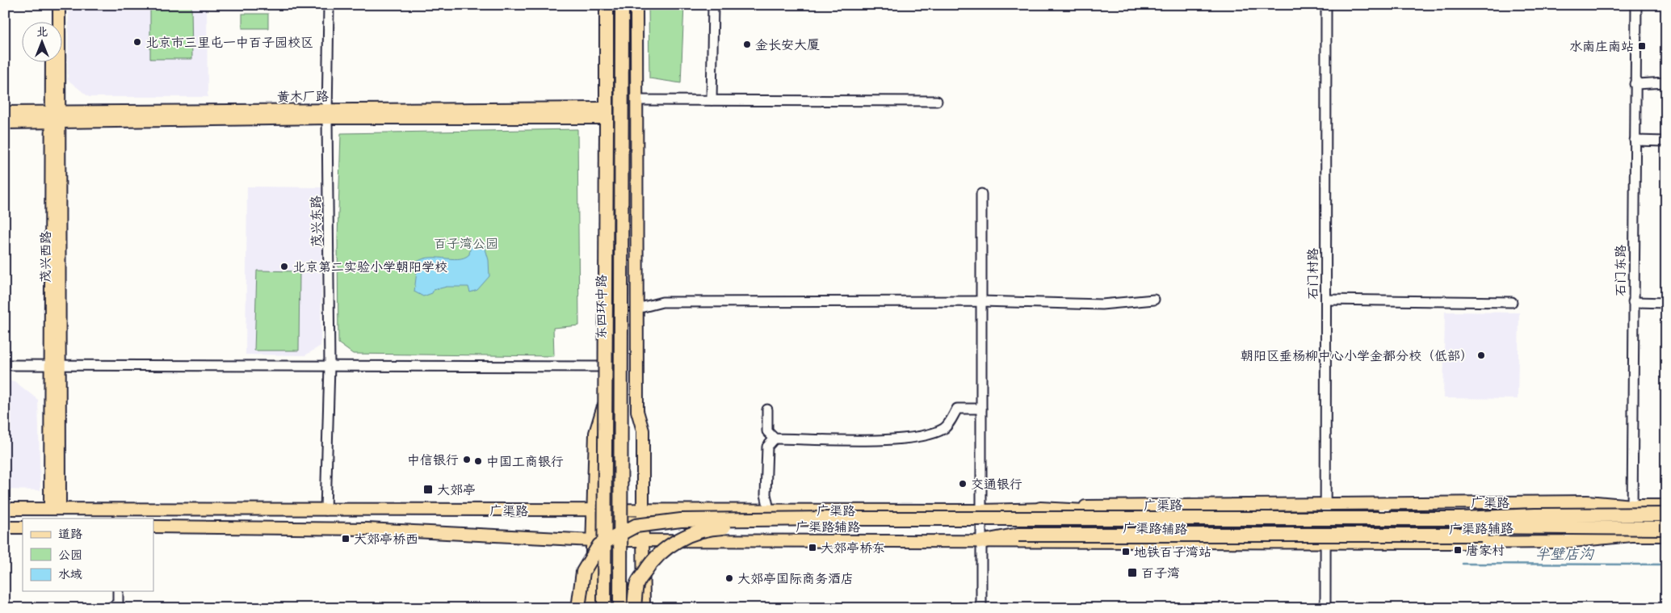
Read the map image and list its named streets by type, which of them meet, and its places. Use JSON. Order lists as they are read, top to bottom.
{
  "streets": {
    "highway": ["东四环中路", "广渠路"],
    "main road": ["茂兴西路", "广渠路辅路"],
    "street": ["茂兴东路", "石门东路", "石门村路"]
  },
  "crossings": [
    ["茂兴东路", "广渠路"],
    ["茂兴西路", "广渠路"],
    ["石门东路", "广渠路"],
    ["石门东路", "广渠路辅路"],
    ["石门村路", "广渠路"],
    ["石门村路", "广渠路辅路"],
    ["东四环中路", "广渠路"],
    ["广渠路", "广渠路辅路"]
  ],
  "water": ["半壁店沟"],
  "parks": ["百子湾公园"],
  "places": {
    "other": [
      "北京市三里屯一中百子园校区",
      "金长安大厦",
      "北京第二实验小学朝阳学校",
      "朝阳区垂杨柳中心小学金都分校（低部）",
      "中信银行",
      "中国工商银行",
      "交通银行",
      "大郊亭国际商务酒店"
    ],
    "transit": [
      "水南庄南站",
      "大郊亭",
      "大郊亭桥西",
      "大郊亭桥东",
      "唐家村",
      "地铁百子湾站",
      "百子湾"
    ]
  },
  "legend": ["道路", "公园", "水域"],
  "north": "top"
}
